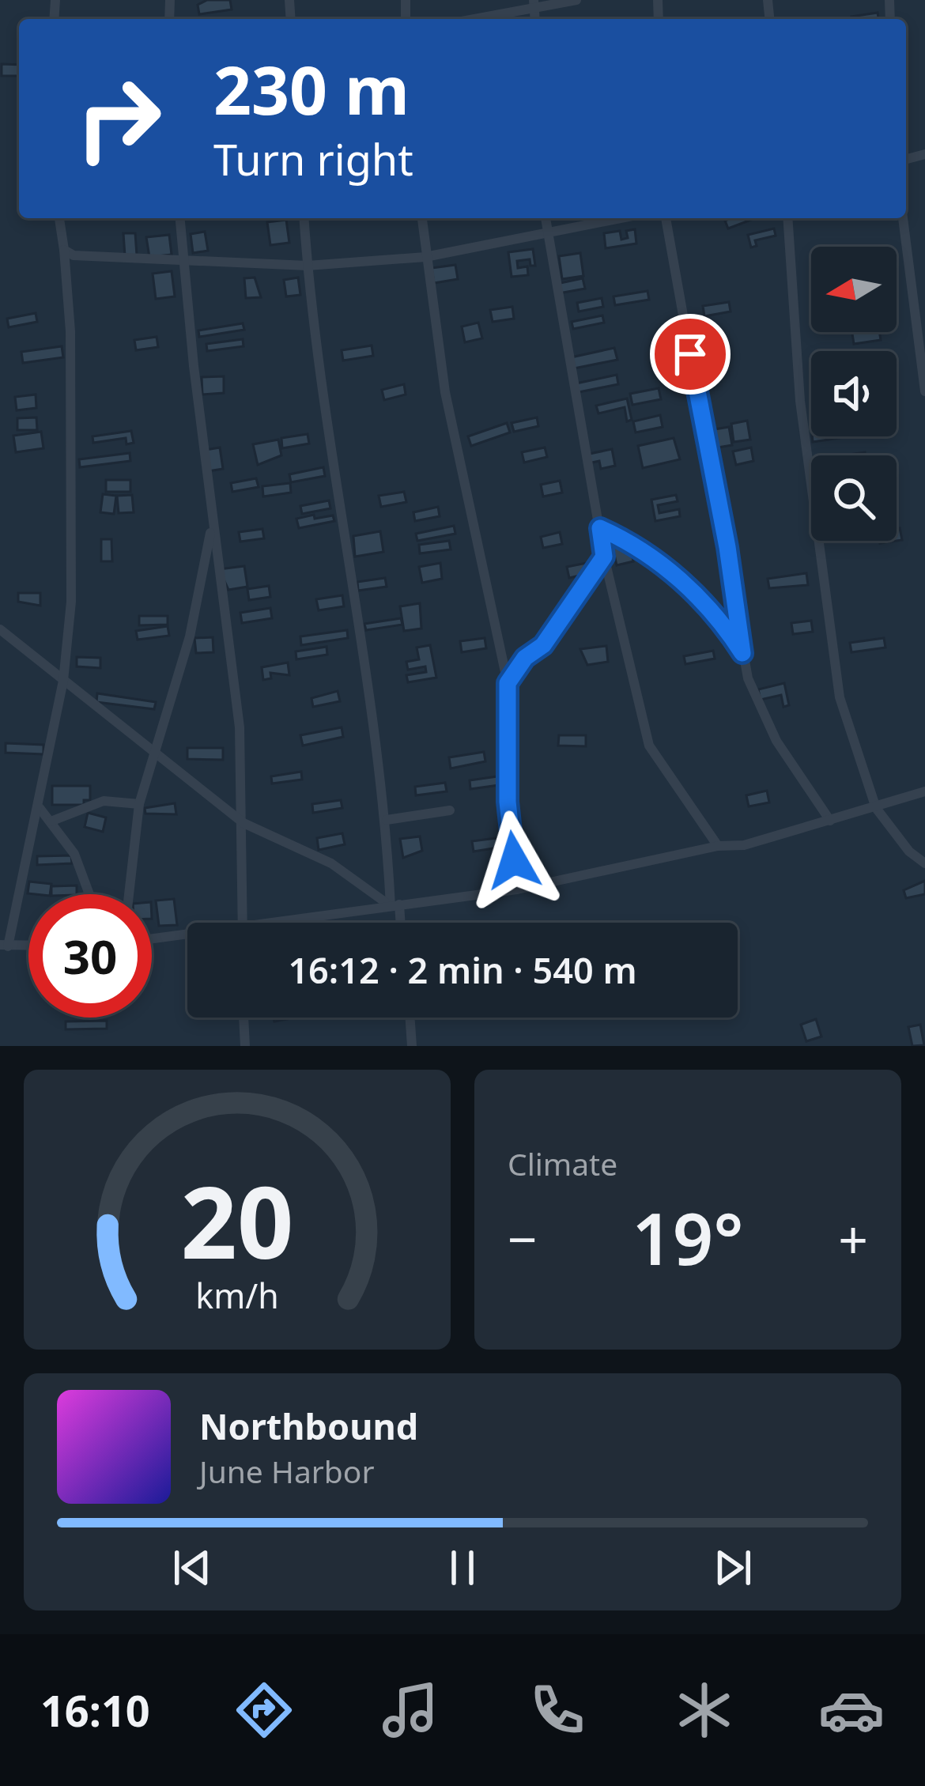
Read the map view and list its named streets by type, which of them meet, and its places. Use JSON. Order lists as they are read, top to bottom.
{
  "north": "left",
  "page": {
    "turn": ["230 m", "Turn right"],
    "limit": "30",
    "trip": "16:12 · 2 min · 540 m",
    "tile": "Climate",
    "heat": ["−", "19°", "+"],
    "song": ["Northbound", "June Harbor"],
    "tabs": "16:10",
    "gauge": ["20", "km/h"]
  }
}
